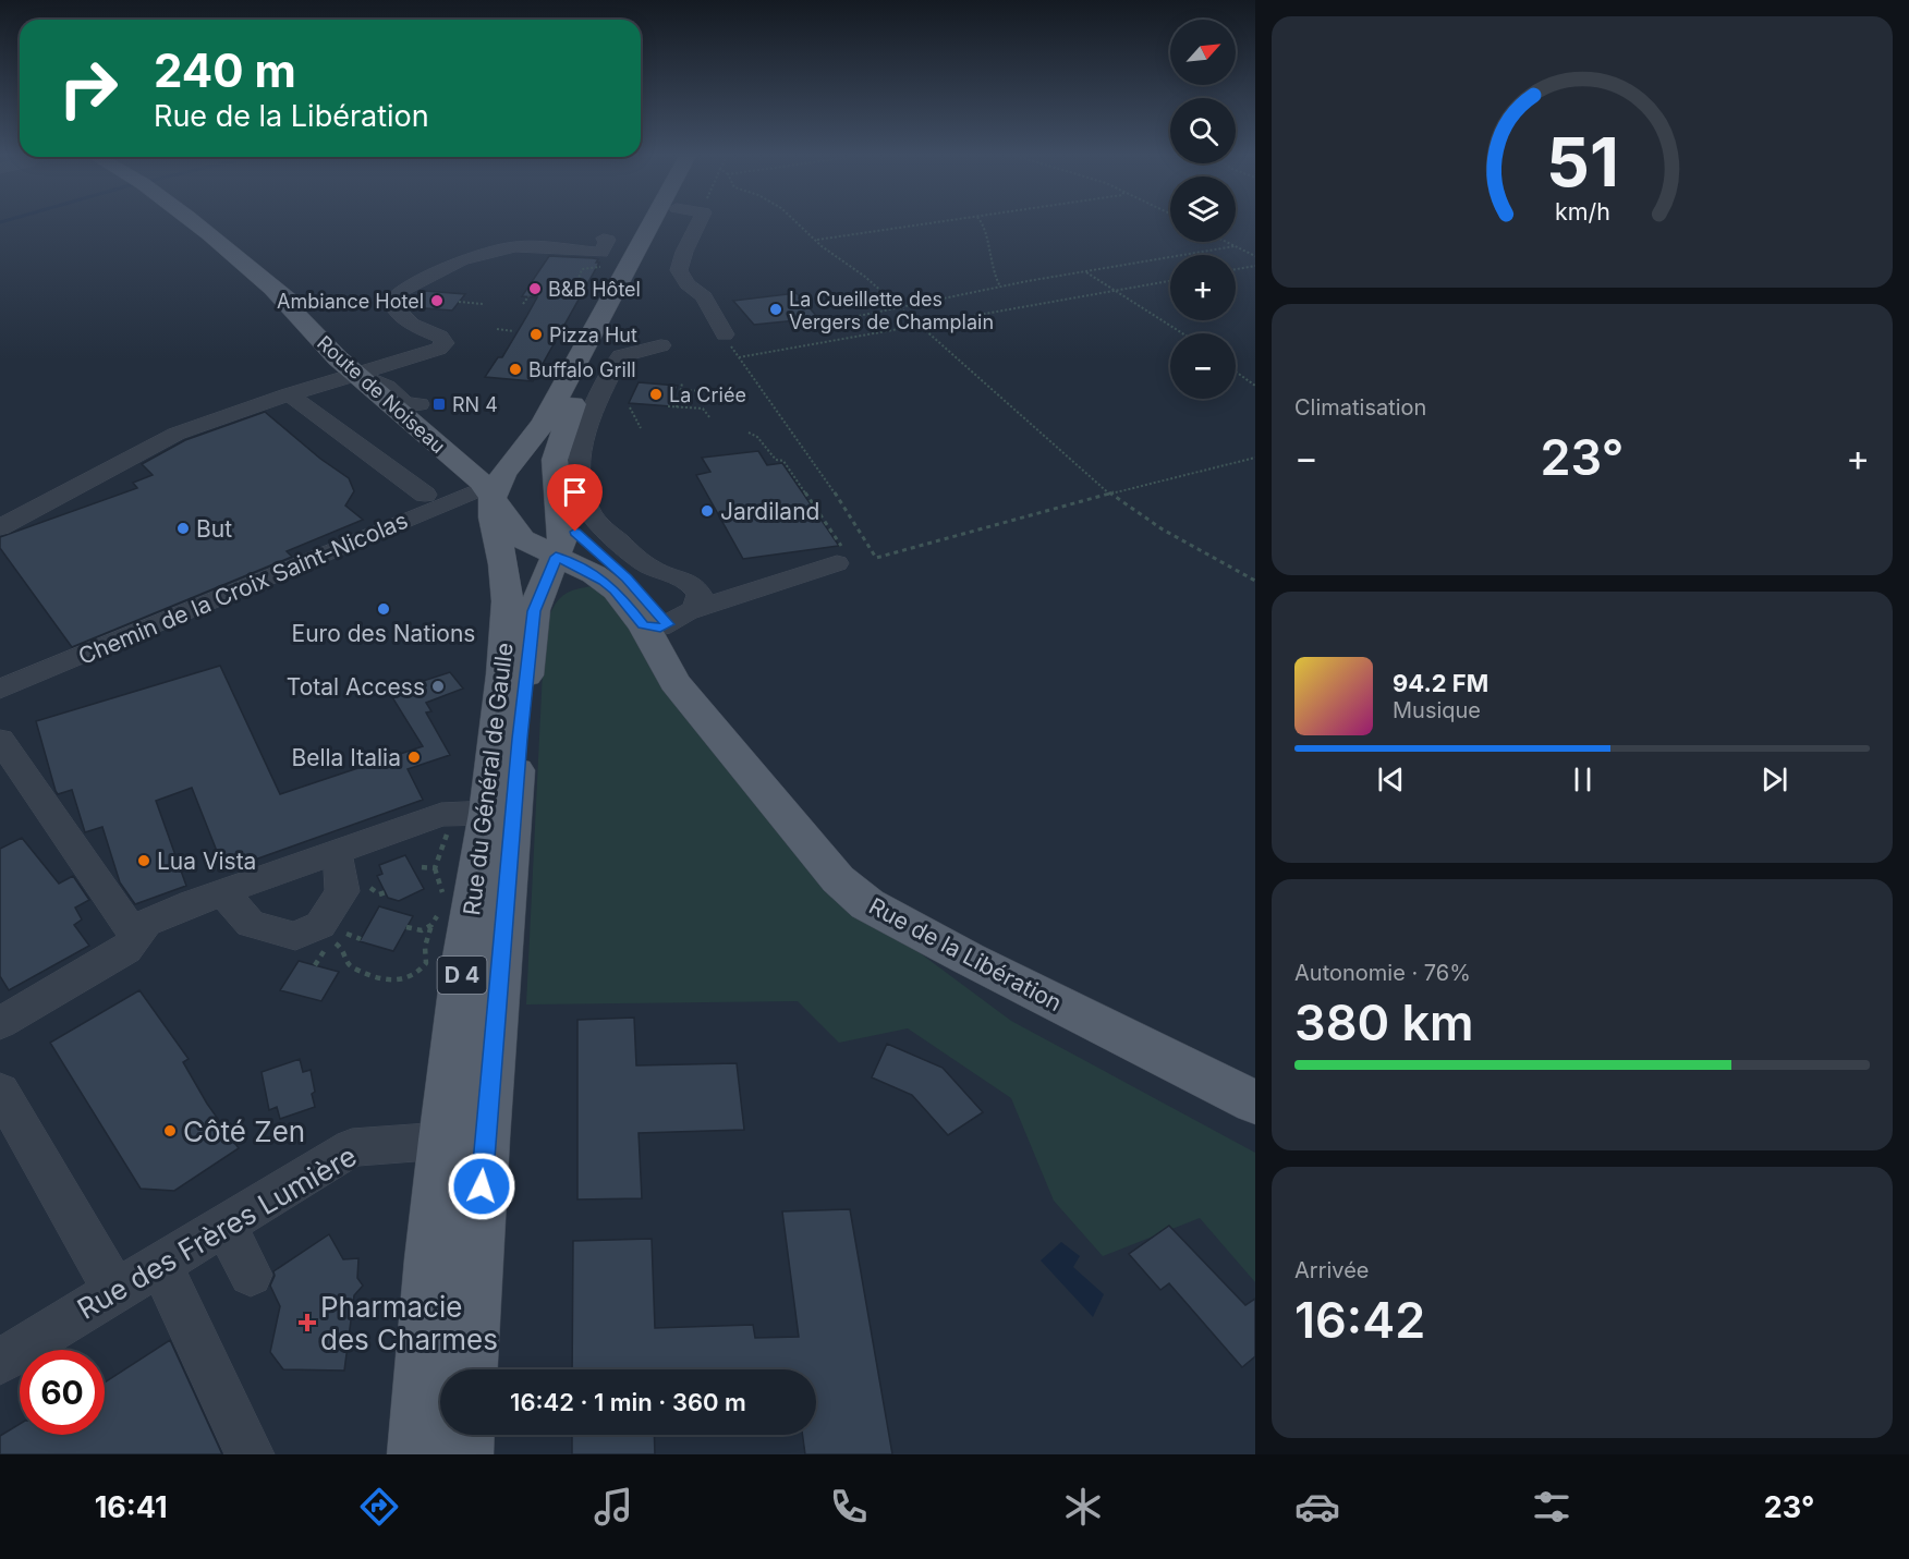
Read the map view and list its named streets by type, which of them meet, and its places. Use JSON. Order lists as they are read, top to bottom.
{
  "streets": {
    "main road": [
      "Route de Noiseau",
      "Rue du Général de Gaulle",
      "Rue de la Libération",
      "D 4"
    ],
    "street": ["Chemin de la Croix Saint-Nicolas", "Rue des Frères Lumière"]
  },
  "crossings": [
    ["Route de Noiseau", "Chemin de la Croix Saint-Nicolas"],
    ["Route de Noiseau", "Rue du Général de Gaulle"],
    ["Route de Noiseau", "Rue de la Libération"],
    ["Chemin de la Croix Saint-Nicolas", "Rue du Général de Gaulle"],
    ["Chemin de la Croix Saint-Nicolas", "Rue de la Libération"],
    ["Rue du Général de Gaulle", "Rue de la Libération"],
    ["Rue du Général de Gaulle", "Rue des Frères Lumière"]
  ],
  "places": {
    "other": [
      "B&B Hôtel",
      "Ambiance Hotel",
      "La Cueillette des Vergers de Champlain",
      "Pizza Hut",
      "Buffalo Grill",
      "La Criée",
      "Jardiland",
      "But",
      "Euro des Nations",
      "Total Access",
      "Bella Italia",
      "Lua Vista",
      "Côté Zen"
    ],
    "transit": ["RN 4"],
    "health": ["Pharmacie des Charmes"]
  },
  "north": "top right",
  "page": {
    "map_buttons": ["+", "−"],
    "turn": ["240 m", "Rue de la Libération"],
    "tile": [
      "Climatisation",
      ["Autonomie · 76%", "380 km"],
      ["Arrivée", "16:42"]
    ],
    "heat": ["−", "23°", "+"],
    "song": ["94.2 FM", "Musique"],
    "limit": "60",
    "trip": "16:42 · 1 min · 360 m",
    "tabs": ["16:41", "23°"],
    "gauge": ["51", "km/h"]
  }
}
